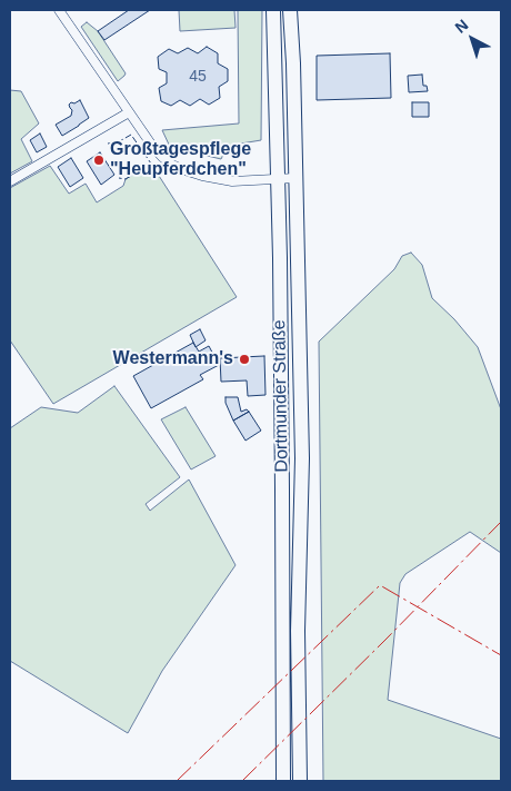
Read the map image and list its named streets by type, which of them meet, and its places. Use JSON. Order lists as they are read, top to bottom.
{
  "streets": {
    "main road": ["Dortmunder Straße"]
  },
  "places": ["Großtagespflege \"Heupferdchen\"", "Westermann's"],
  "house_numbers": ["45"],
  "north": "top left"
}
